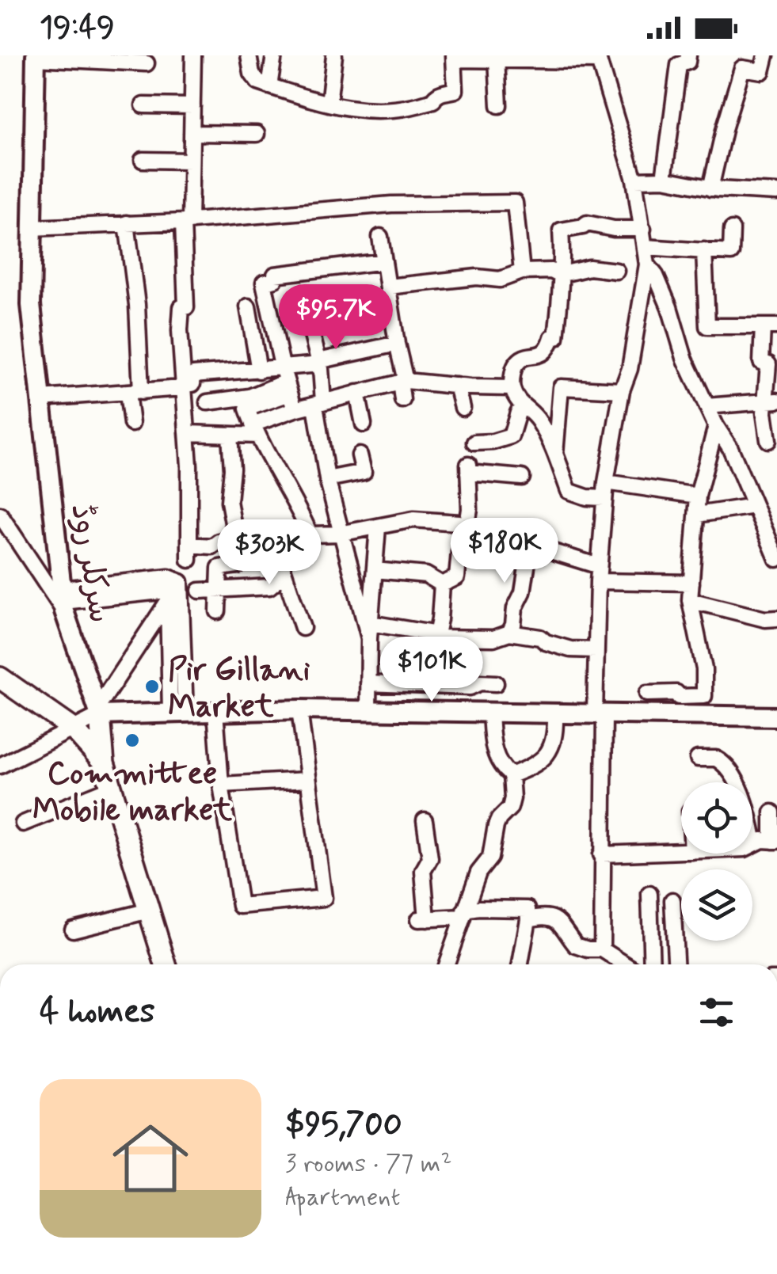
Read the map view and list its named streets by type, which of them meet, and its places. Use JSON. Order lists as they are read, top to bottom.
{
  "streets": {
    "highway": ["سرکلر روڈ"]
  },
  "places": ["Pir Gillani Market", "Committee Mobile market"],
  "page": {
    "status": "19:49",
    "price": [
      "$95.7K",
      "$180K",
      "$303K",
      "$101K"
    ],
    "heading": "4 homes",
    "list": [
      {
        "name": "$95,700",
        "note": "3 rooms · 77 m² · Apartment"
      }
    ]
  }
}
